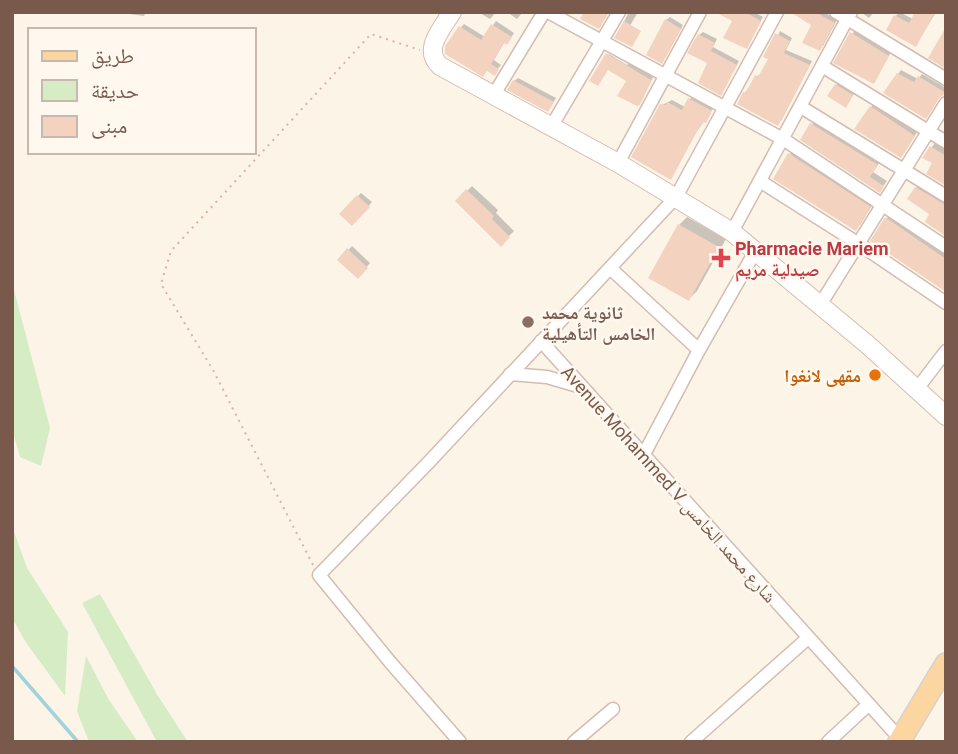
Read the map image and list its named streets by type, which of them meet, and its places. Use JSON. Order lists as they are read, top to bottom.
{
  "streets": {
    "street": ["Avenue Mohammed V شارع محمد الخامس"]
  },
  "places": {
    "health": ["Pharmacie Mariem صيدلية مريم"],
    "other": ["ثانوية محمد الخامس التأهيلية", "مقهى لانغوا"]
  },
  "legend": ["طريق", "حديقة", "مبنى"]
}
